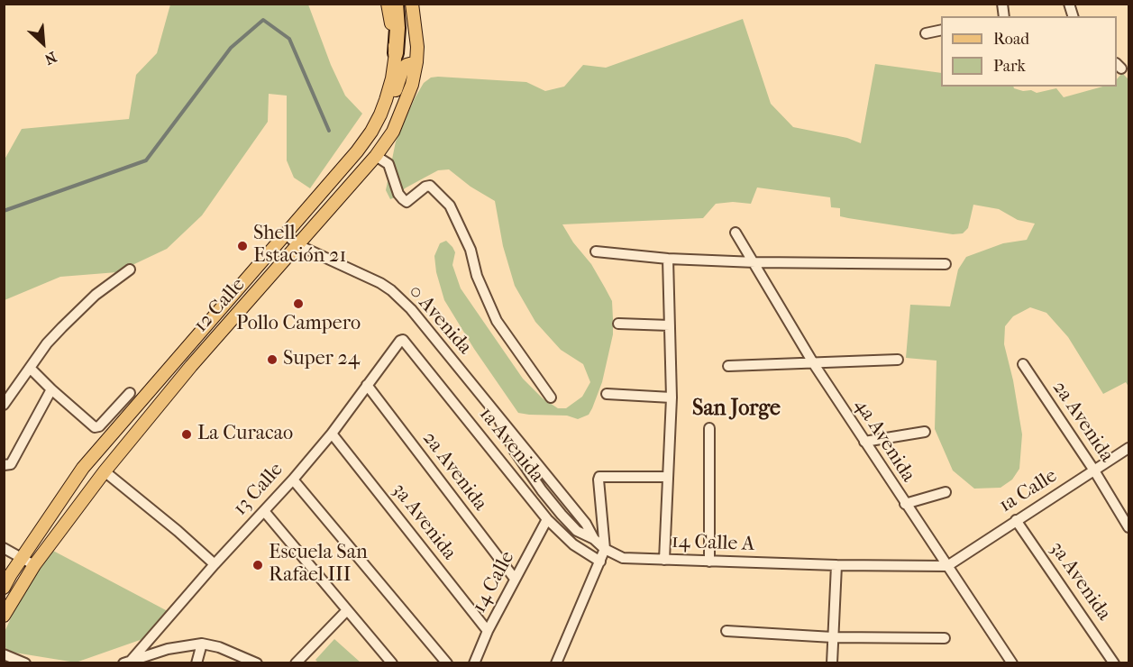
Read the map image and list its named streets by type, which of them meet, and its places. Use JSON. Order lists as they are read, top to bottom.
{
  "streets": {
    "main road": ["12 Calle"],
    "street": [
      "0 Avenida",
      "2a Avenida",
      "4a Avenida",
      "1a Avenida",
      "13 Calle",
      "1a Calle",
      "3a Avenida",
      "14 Calle A",
      "14 Calle"
    ]
  },
  "crossings": [
    ["12 Calle", "0 Avenida"],
    ["0 Avenida", "14 Calle A"],
    ["2a Avenida", "13 Calle"],
    ["2a Avenida", "1a Calle"],
    ["2a Avenida", "14 Calle"],
    ["4a Avenida", "1a Calle"],
    ["4a Avenida", "14 Calle A"],
    ["1a Avenida", "13 Calle"],
    ["1a Avenida", "14 Calle"],
    ["13 Calle", "3a Avenida"],
    ["1a Calle", "3a Avenida"],
    ["1a Calle", "14 Calle A"],
    ["3a Avenida", "14 Calle"]
  ],
  "districts": ["San Jorge"],
  "places": [
    "Shell Estación 21",
    "Pollo Campero",
    "Super 24",
    "La Curacao",
    "Escuela San Rafael III"
  ],
  "legend": ["Road", "Park"],
  "north": "bottom right"
}
